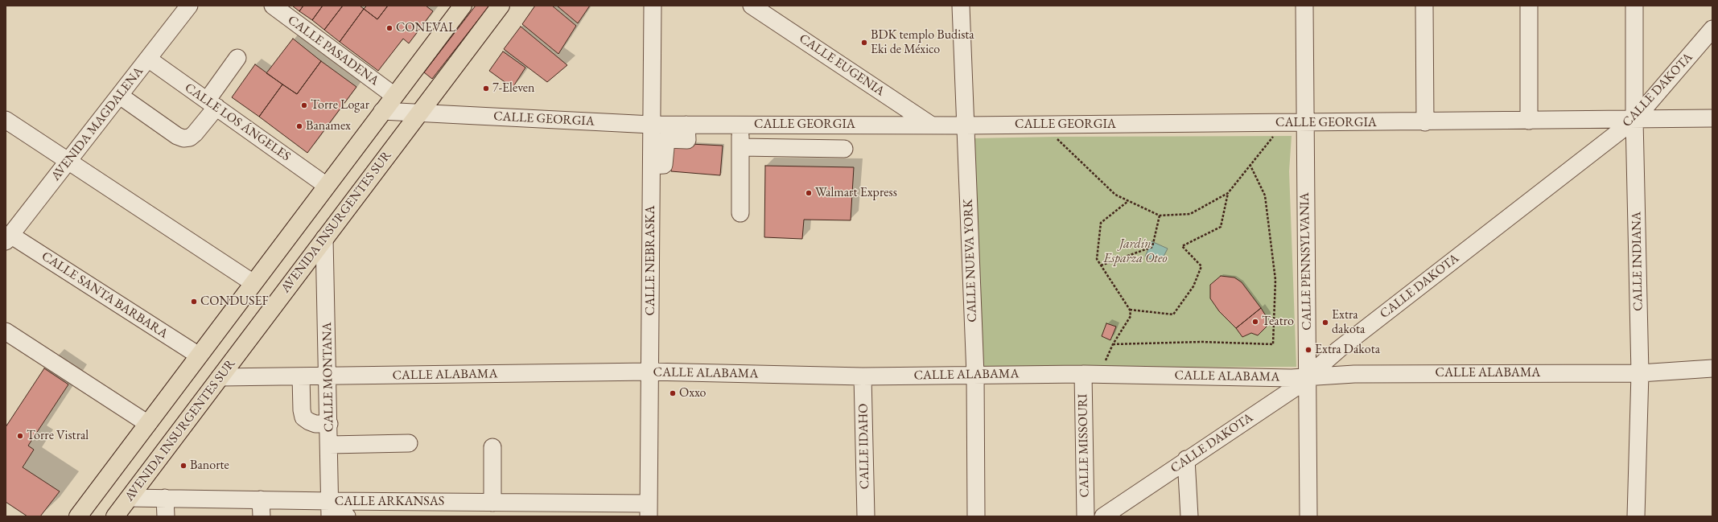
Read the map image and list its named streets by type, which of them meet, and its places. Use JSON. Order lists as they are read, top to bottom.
{
  "streets": {
    "main road": ["AVENIDA INSURGENTES SUR"],
    "street": [
      "CALLE PASADENA",
      "CALLE EUGENIA",
      "CALLE DAKOTA",
      "CALLE GEORGIA",
      "CALLE LOS ÁNGELES",
      "AVENIDA MAGDALENA",
      "CALLE NEBRASKA",
      "CALLE NUEVA YORK",
      "CALLE PENNSYLVANIA",
      "CALLE INDIANA",
      "CALLE SANTA BARBARA",
      "CALLE ALABAMA",
      "CALLE MONTANA",
      "CALLE MISSOURI",
      "CALLE IDAHO",
      "CALLE ARKANSAS"
    ]
  },
  "crossings": [
    ["CALLE EUGENIA", "CALLE GEORGIA"],
    ["CALLE DAKOTA", "CALLE GEORGIA"],
    ["CALLE DAKOTA", "CALLE PENNSYLVANIA"],
    ["CALLE DAKOTA", "CALLE INDIANA"],
    ["CALLE DAKOTA", "CALLE ALABAMA"],
    ["CALLE GEORGIA", "AVENIDA INSURGENTES SUR"],
    ["CALLE GEORGIA", "CALLE NEBRASKA"],
    ["CALLE GEORGIA", "CALLE NUEVA YORK"],
    ["CALLE GEORGIA", "CALLE PENNSYLVANIA"],
    ["CALLE GEORGIA", "CALLE INDIANA"],
    ["CALLE LOS ÁNGELES", "AVENIDA MAGDALENA"],
    ["AVENIDA MAGDALENA", "CALLE SANTA BARBARA"],
    ["AVENIDA INSURGENTES SUR", "CALLE ALABAMA"],
    ["AVENIDA INSURGENTES SUR", "CALLE MONTANA"],
    ["AVENIDA INSURGENTES SUR", "CALLE ARKANSAS"],
    ["CALLE NEBRASKA", "CALLE ALABAMA"],
    ["CALLE NEBRASKA", "CALLE ARKANSAS"],
    ["CALLE NUEVA YORK", "CALLE ALABAMA"],
    ["CALLE PENNSYLVANIA", "CALLE ALABAMA"],
    ["CALLE INDIANA", "CALLE ALABAMA"],
    ["CALLE ALABAMA", "CALLE MONTANA"],
    ["CALLE ALABAMA", "CALLE MISSOURI"],
    ["CALLE ALABAMA", "CALLE IDAHO"],
    ["CALLE MONTANA", "CALLE ARKANSAS"]
  ],
  "parks": ["Jardín Esparza Oteo"],
  "places": [
    "CONEVAL",
    "BDK templo Budista Eki de México",
    "7-Eleven",
    "Torre Logar",
    "Banamex",
    "Walmart Express",
    "CONDUSEF",
    "Teatro",
    "Extra dakota",
    "Extra Dakota",
    "Oxxo",
    "Torre Vistral",
    "Banorte"
  ]
}
